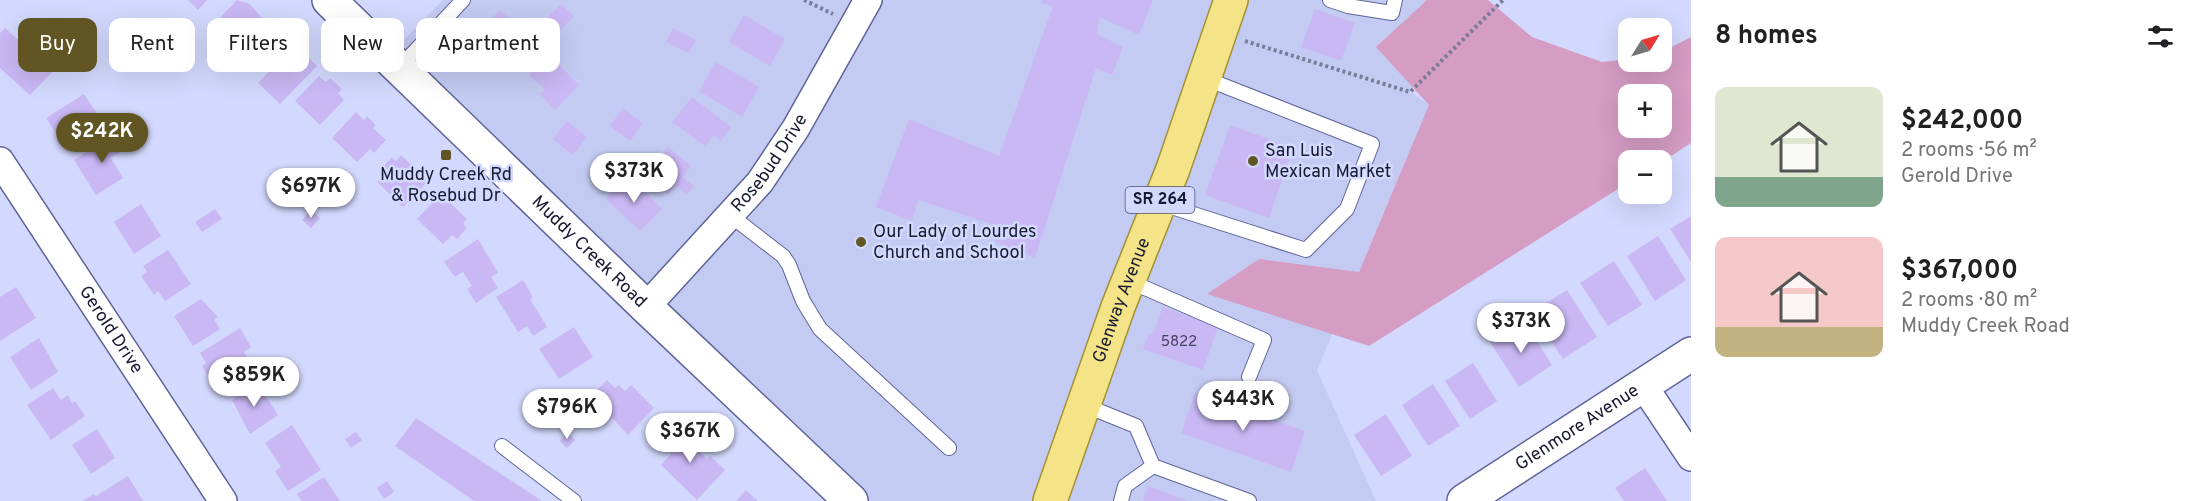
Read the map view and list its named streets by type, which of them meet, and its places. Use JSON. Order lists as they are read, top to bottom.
{
  "streets": {
    "main road": ["SR 264", "Glenway Avenue"],
    "street": [
      "Rosebud Drive",
      "Muddy Creek Road",
      "Gerold Drive",
      "Glenmore Avenue"
    ]
  },
  "crossings": [
    ["Rosebud Drive", "Muddy Creek Road"]
  ],
  "places": {
    "transit": ["Muddy Creek Rd & Rosebud Dr"],
    "other": ["San Luis Mexican Market", "Our Lady of Lourdes Church and School"]
  },
  "house_numbers": ["5822"],
  "north": "top right",
  "page": {
    "heading": "8 homes",
    "map_buttons": ["+", "−"],
    "chip": [
      "Buy",
      "Rent",
      "Filters",
      "New",
      "Apartment"
    ],
    "list": [
      {
        "name": "$242,000",
        "note": "2 rooms · 56 m² · Gerold Drive"
      },
      {
        "name": "$367,000",
        "note": "2 rooms · 80 m² · Muddy Creek Road"
      }
    ],
    "price": [
      "$242K",
      "$373K",
      "$697K",
      "$373K",
      "$859K",
      "$443K",
      "$796K",
      "$367K"
    ]
  }
}
